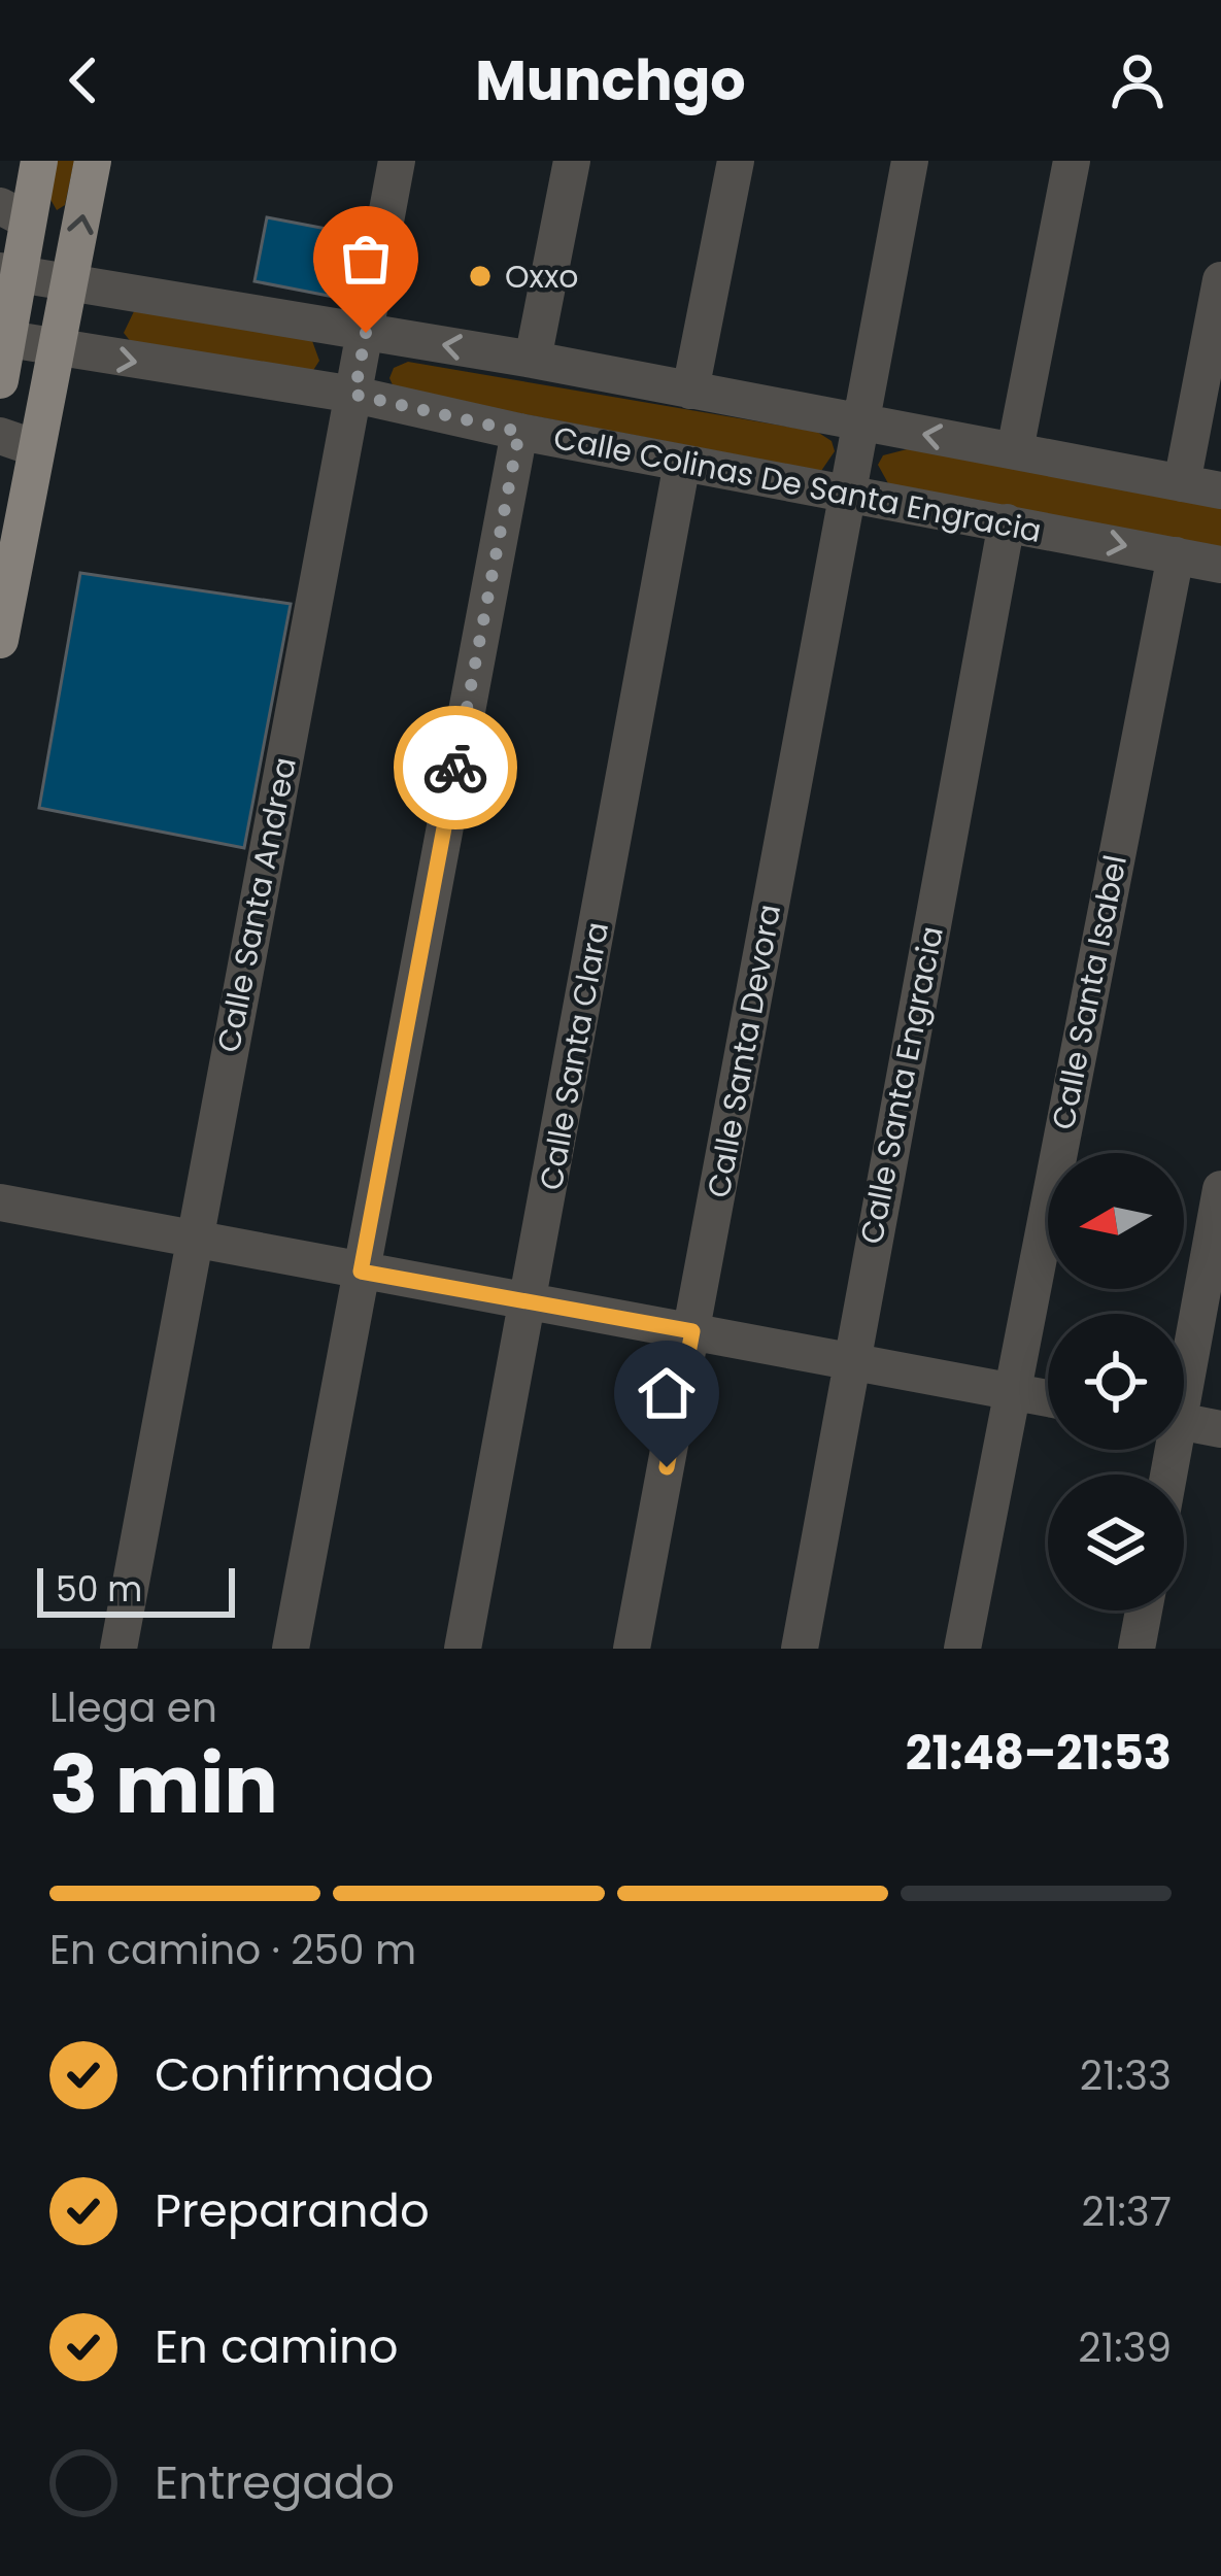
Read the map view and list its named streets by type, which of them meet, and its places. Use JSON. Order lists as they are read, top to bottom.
{
  "streets": {
    "street": [
      "Calle Colinas De Santa Engracia",
      "Calle Santa Andrea",
      "Calle Santa Isabel",
      "Calle Santa Devora",
      "Calle Santa Clara",
      "Calle Santa Engracia"
    ]
  },
  "crossings": [
    ["Calle Colinas De Santa Engracia", "Calle Santa Andrea"],
    ["Calle Colinas De Santa Engracia", "Calle Santa Isabel"],
    ["Calle Colinas De Santa Engracia", "Calle Santa Devora"],
    ["Calle Colinas De Santa Engracia", "Calle Santa Clara"],
    ["Calle Colinas De Santa Engracia", "Calle Santa Engracia"]
  ],
  "places": ["Oxxo"],
  "scale_bar": "50 m",
  "north": "left",
  "page": {
    "header": "Munchgo",
    "scale": "50 m",
    "heading": ["3 min", "Llega en", "21:48–21:53"],
    "bar": "En camino · 250 m",
    "list": [
      ["Confirmado", "21:33"],
      ["Preparando", "21:37"],
      ["En camino", "21:39"],
      "Entregado"
    ]
  }
}
